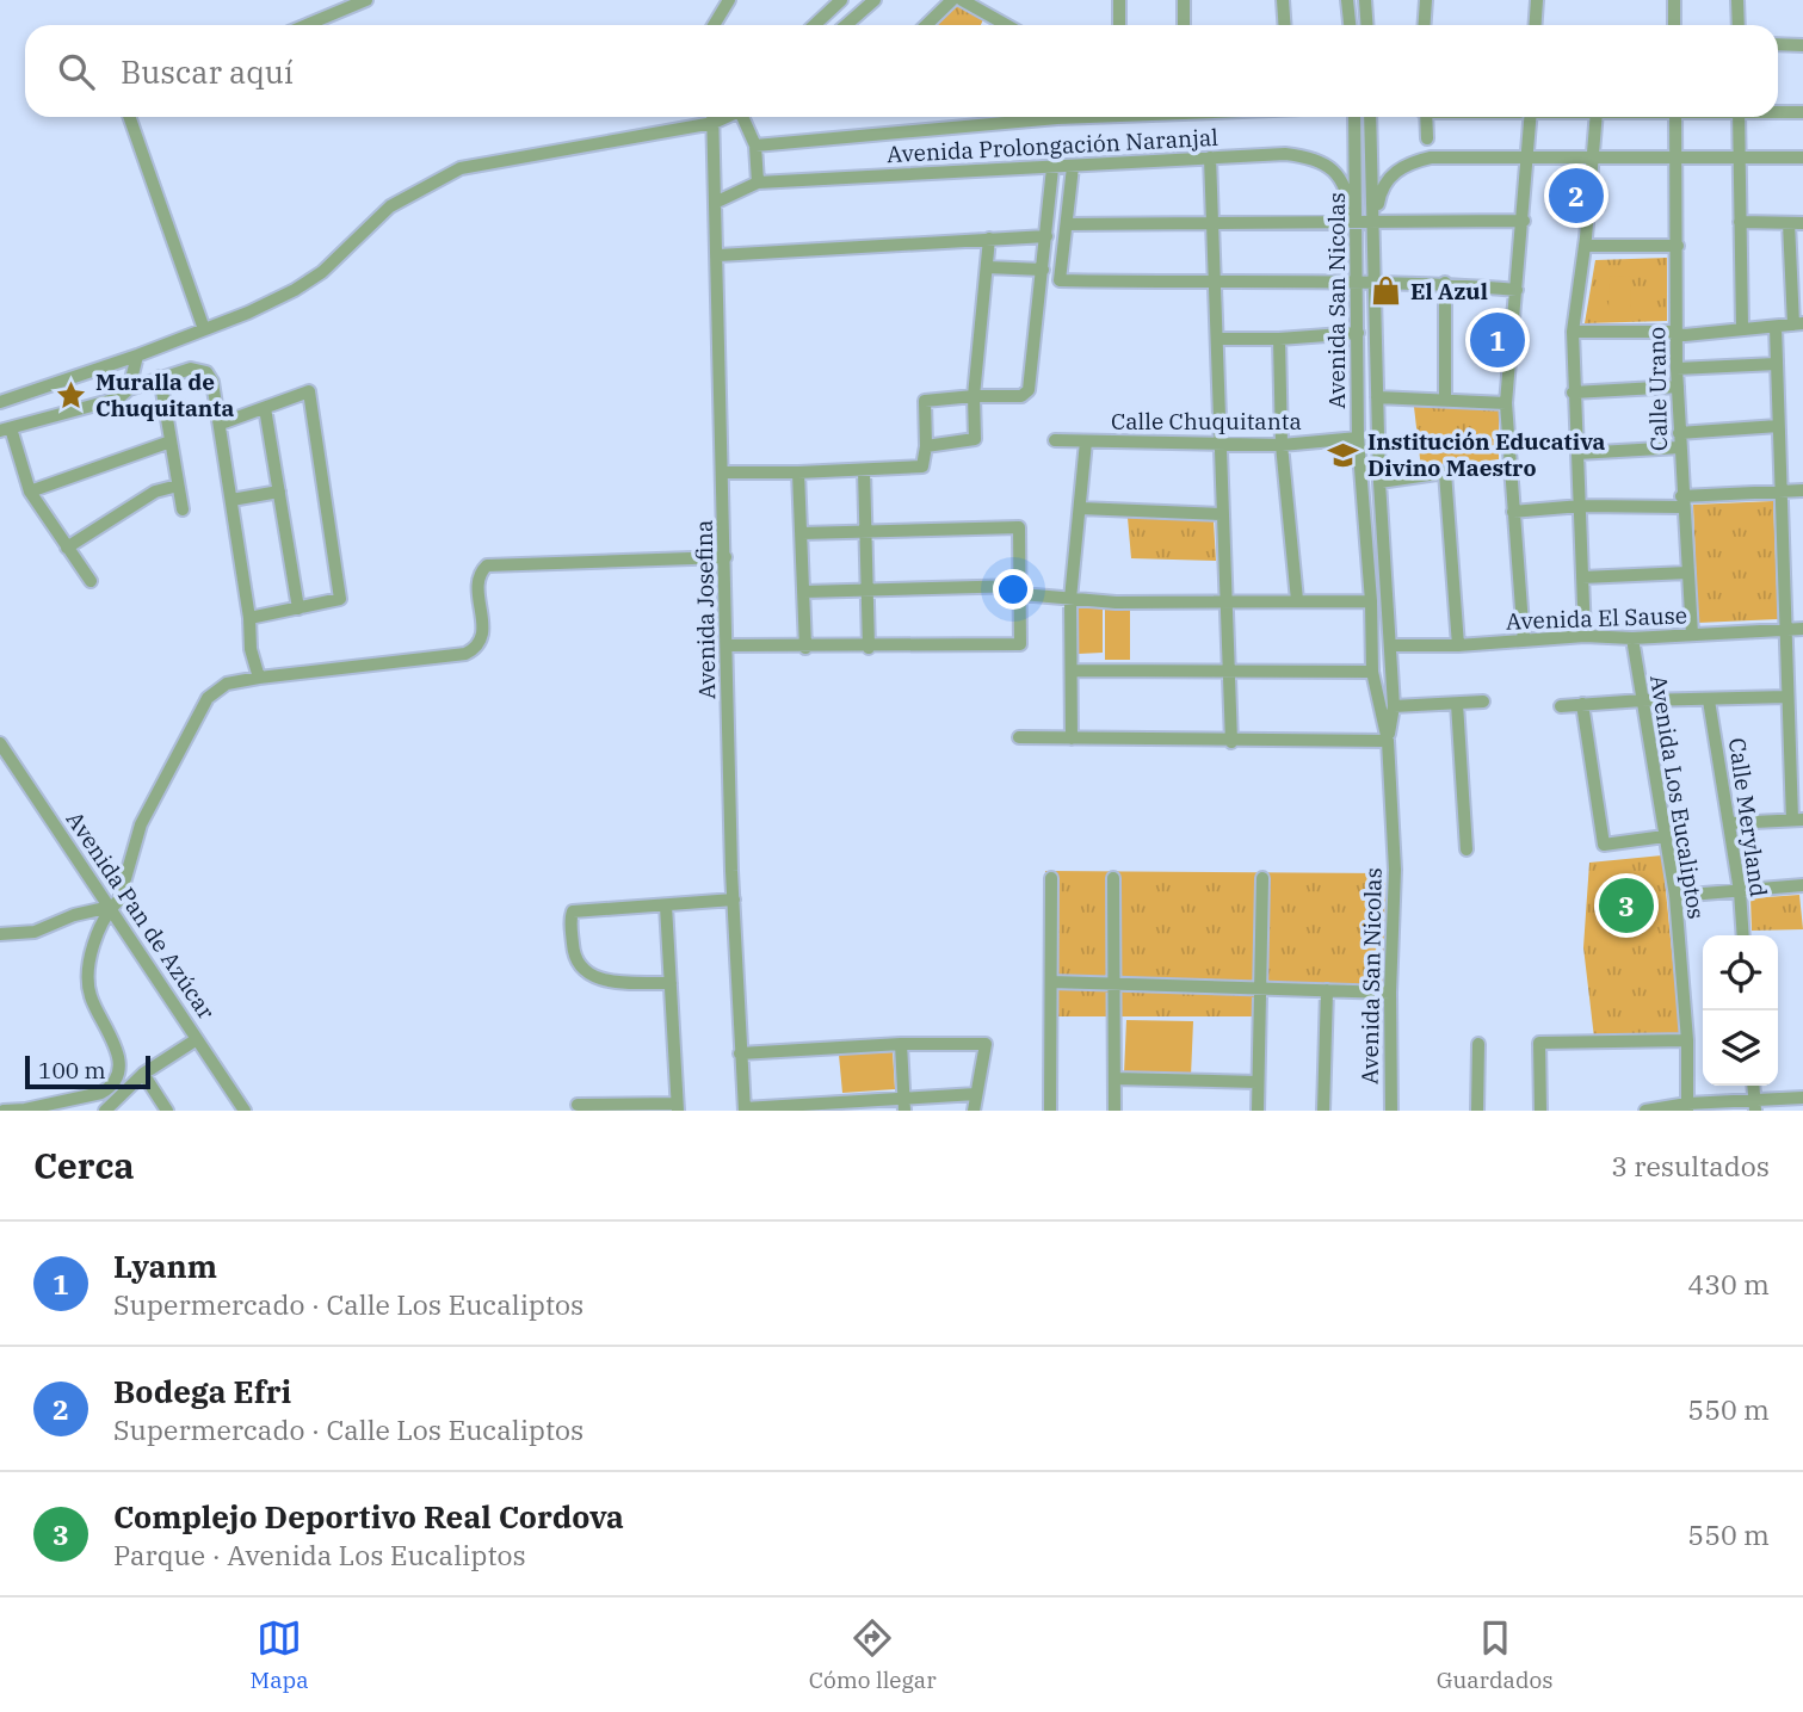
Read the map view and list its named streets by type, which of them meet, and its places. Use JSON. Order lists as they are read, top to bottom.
{
  "streets": {
    "street": [
      "Avenida Prolongación Naranjal",
      "Avenida San Nicolas",
      "Calle Urano",
      "Calle Chuquitanta",
      "Avenida Josefina",
      "Avenida El Sause",
      "Avenida Los Eucaliptos",
      "Calle Meryland",
      "Avenida Pan de Azúcar"
    ]
  },
  "crossings": [
    ["Avenida Prolongación Naranjal", "Avenida San Nicolas"],
    ["Avenida Prolongación Naranjal", "Avenida Josefina"],
    ["Avenida San Nicolas", "Calle Chuquitanta"],
    ["Avenida San Nicolas", "Avenida El Sause"],
    ["Calle Urano", "Avenida El Sause"],
    ["Avenida El Sause", "Avenida Los Eucaliptos"]
  ],
  "places": {
    "shop": ["El Azul"],
    "place": ["Muralla de Chuquitanta"],
    "school or university": ["Institución Educativa Divino Maestro"]
  },
  "scale_bar": "100 m",
  "page": {
    "search": "Buscar aquí",
    "pins": ["2", "1", "3"],
    "scale": "100 m",
    "heading": ["Cerca", "3 resultados"],
    "list": [
      {
        "mark": "1",
        "name": "Lyanm",
        "note": "Supermercado · Calle Los Eucaliptos",
        "value": "430 m"
      },
      {
        "mark": "2",
        "name": "Bodega Efri",
        "note": "Supermercado · Calle Los Eucaliptos",
        "value": "550 m"
      },
      {
        "mark": "3",
        "name": "Complejo Deportivo Real Cordova",
        "note": "Parque · Avenida Los Eucaliptos",
        "value": "550 m"
      }
    ],
    "nav": ["Mapa", "Cómo llegar", "Guardados"]
  }
}
